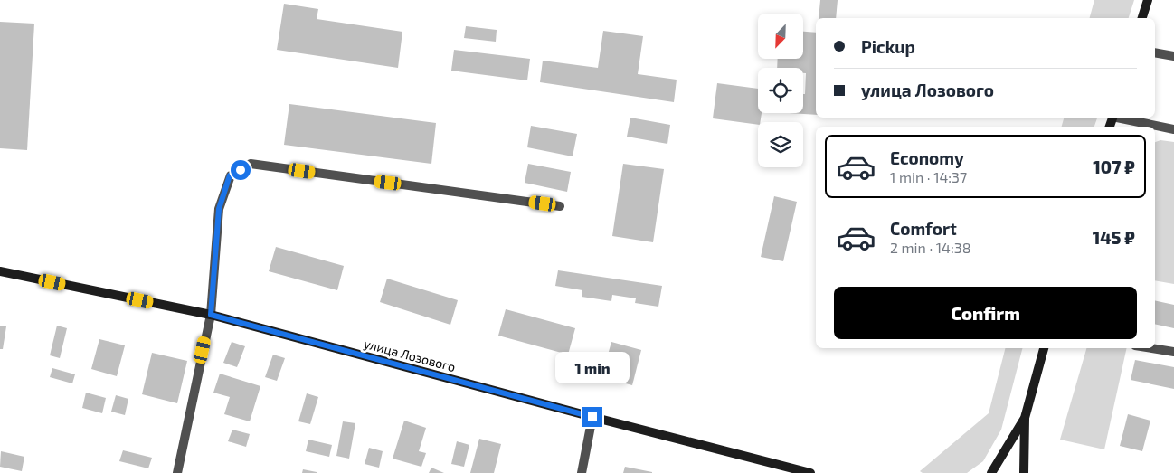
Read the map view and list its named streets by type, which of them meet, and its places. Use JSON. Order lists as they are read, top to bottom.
{
  "streets": {
    "street": ["улица Лозового"]
  },
  "north": "bottom left",
  "page": {
    "banner": ["Pickup", "улица Лозового"],
    "list": [
      {
        "name": "Economy",
        "note": "1 min · 14:37",
        "value": "107 ₽"
      },
      {
        "name": "Comfort",
        "note": "2 min · 14:38",
        "value": "145 ₽"
      }
    ],
    "buttons": "Confirm",
    "bubble": "1 min"
  }
}
